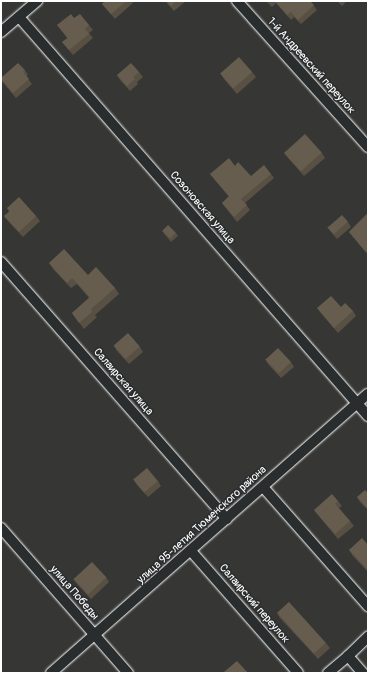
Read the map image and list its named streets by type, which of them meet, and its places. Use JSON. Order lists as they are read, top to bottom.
{
  "streets": {
    "street": [
      "1-й Андреевский переулок",
      "Созоновская улица",
      "Салаирская улица",
      "улица 95-летия Тюменского района",
      "улица Победы",
      "Салаирский переулок"
    ]
  },
  "crossings": [
    ["Созоновская улица", "улица 95-летия Тюменского района"],
    ["Салаирская улица", "улица 95-летия Тюменского района"],
    ["улица 95-летия Тюменского района", "улица Победы"],
    ["улица 95-летия Тюменского района", "Салаирский переулок"]
  ]
}
